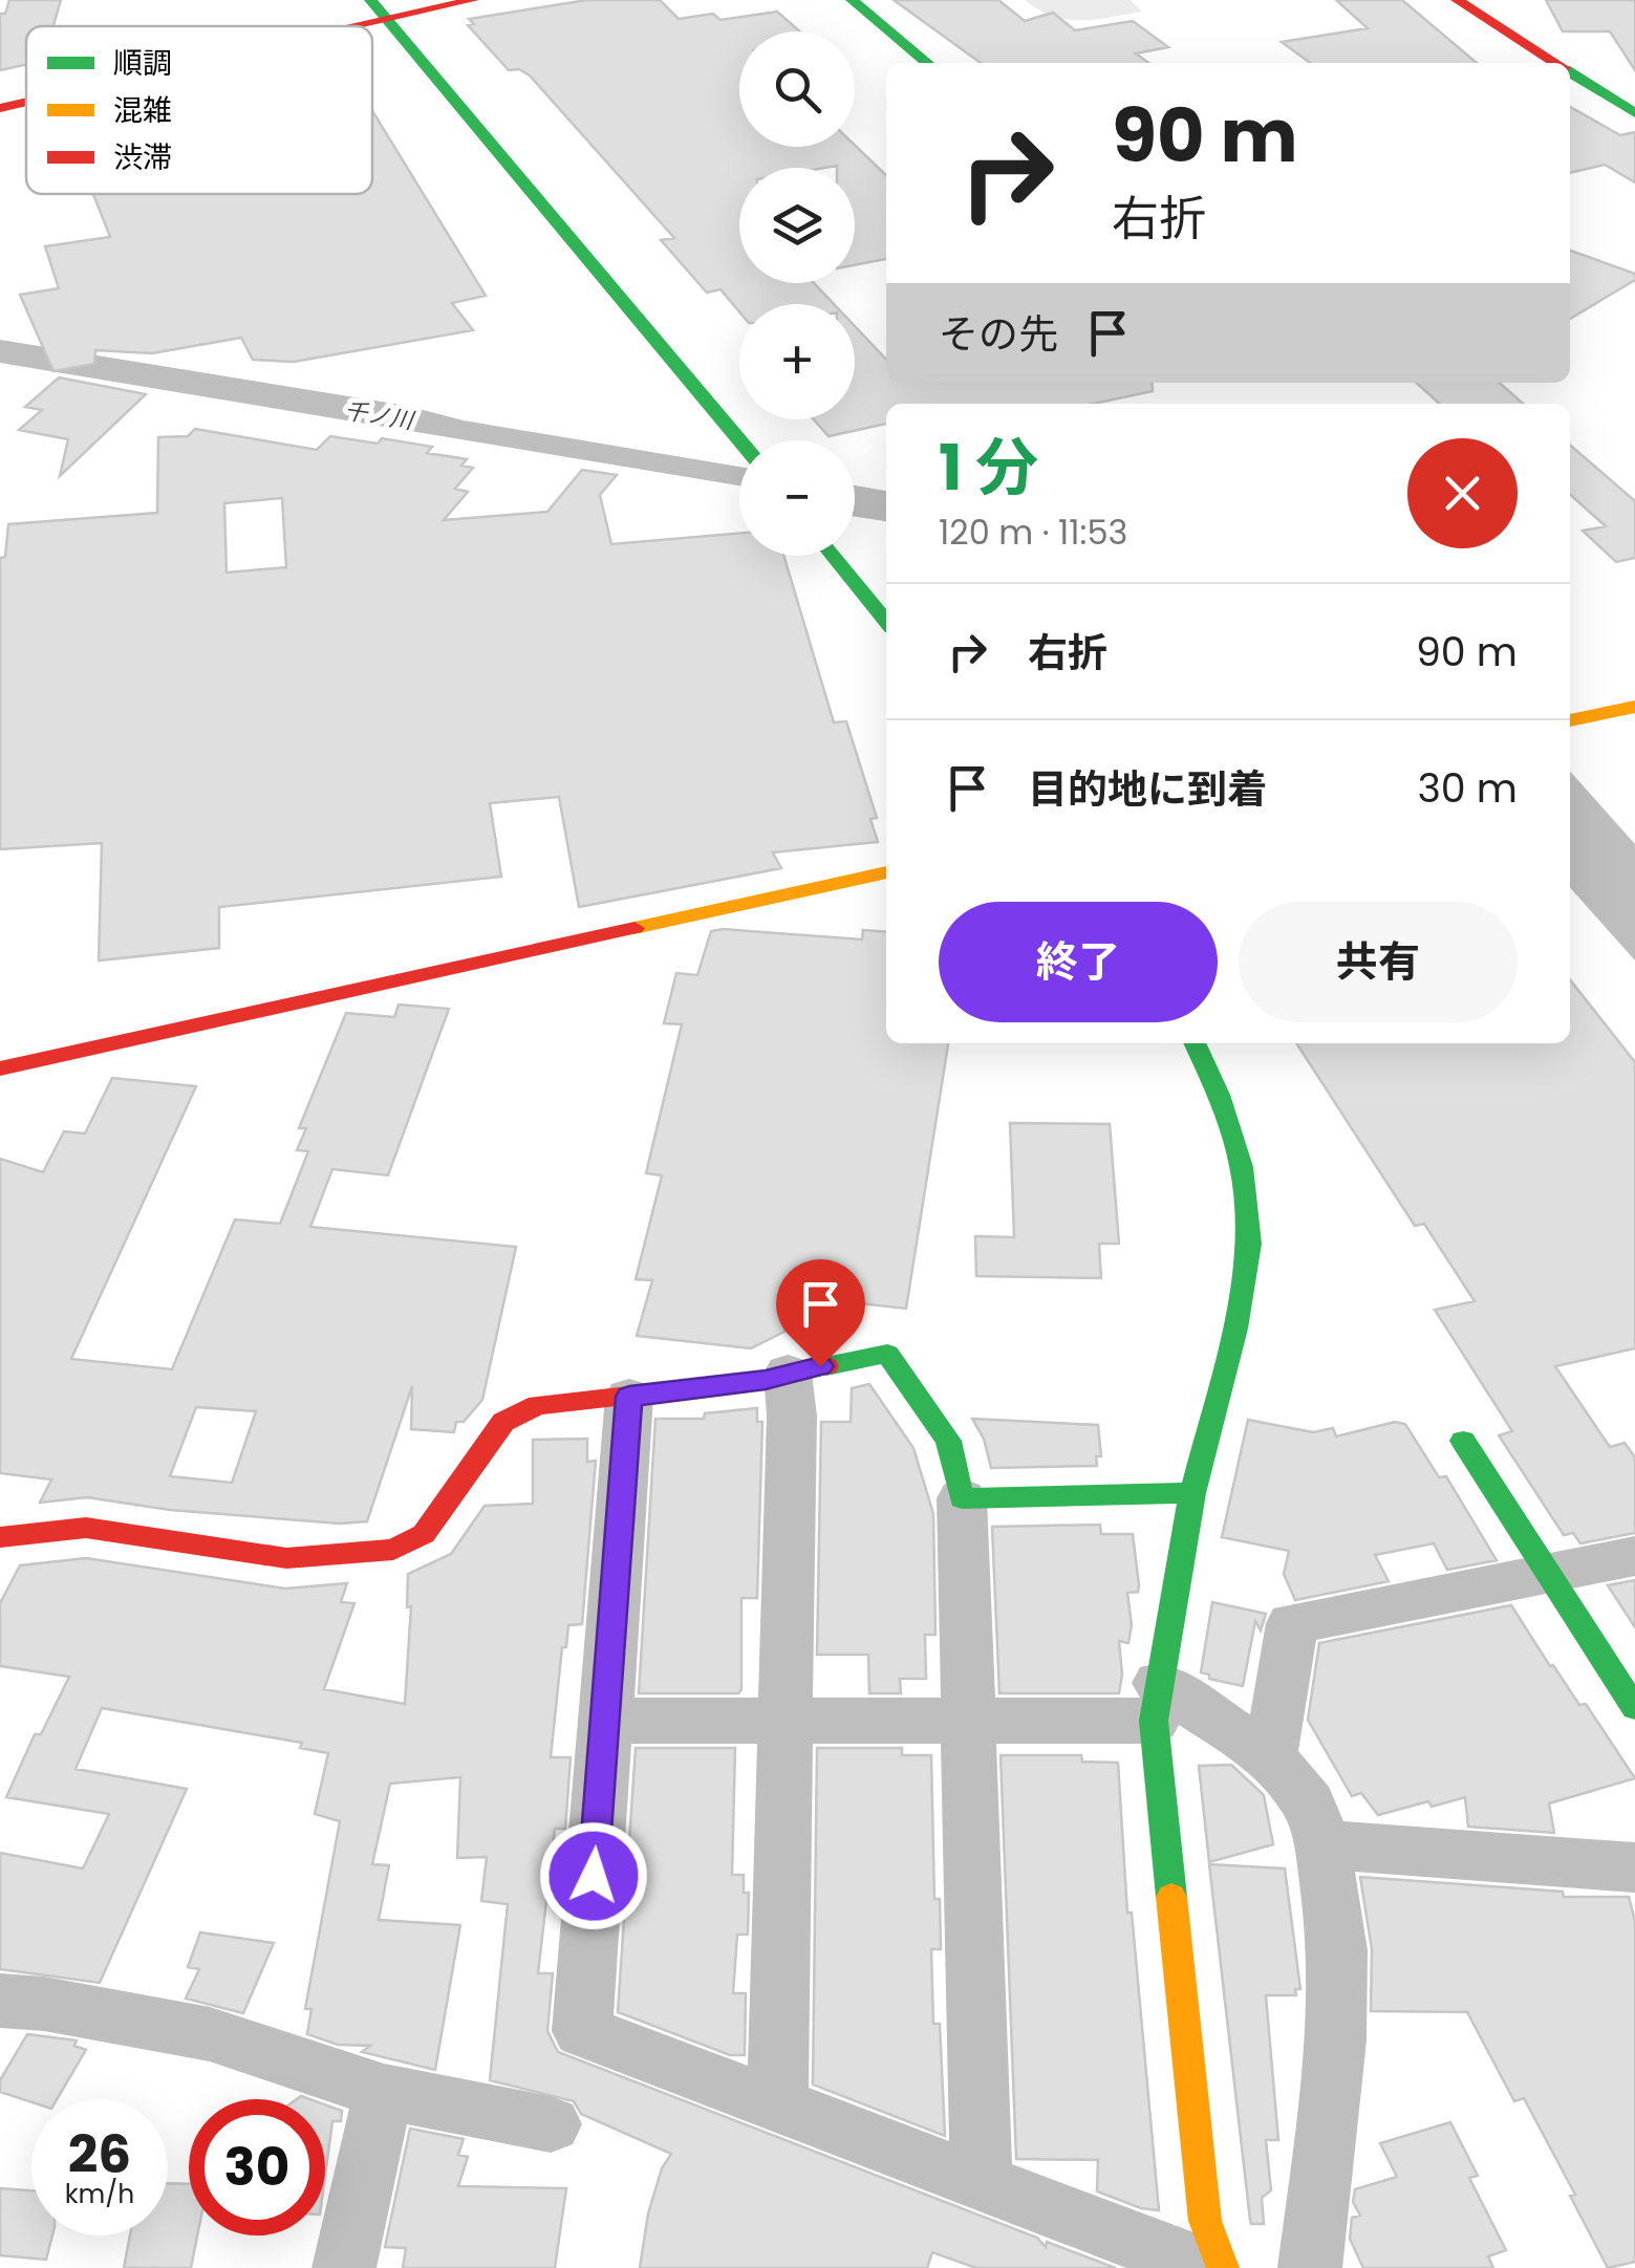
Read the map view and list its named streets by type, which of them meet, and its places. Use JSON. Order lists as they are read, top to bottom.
{
  "water": ["千ノ川"],
  "legend": ["順調", "混雑", "渋滞"],
  "page": {
    "map_buttons": ["+", "−"],
    "turn": ["90 m", "右折"],
    "then": "その先",
    "heading": ["1 分", "120 m · 11:53"],
    "list": [
      {
        "name": "右折",
        "value": "90 m"
      },
      {
        "name": "目的地に到着",
        "value": "30 m"
      }
    ],
    "buttons": ["終了", "共有"],
    "speed": "26 km/h",
    "limit": "30"
  }
}
